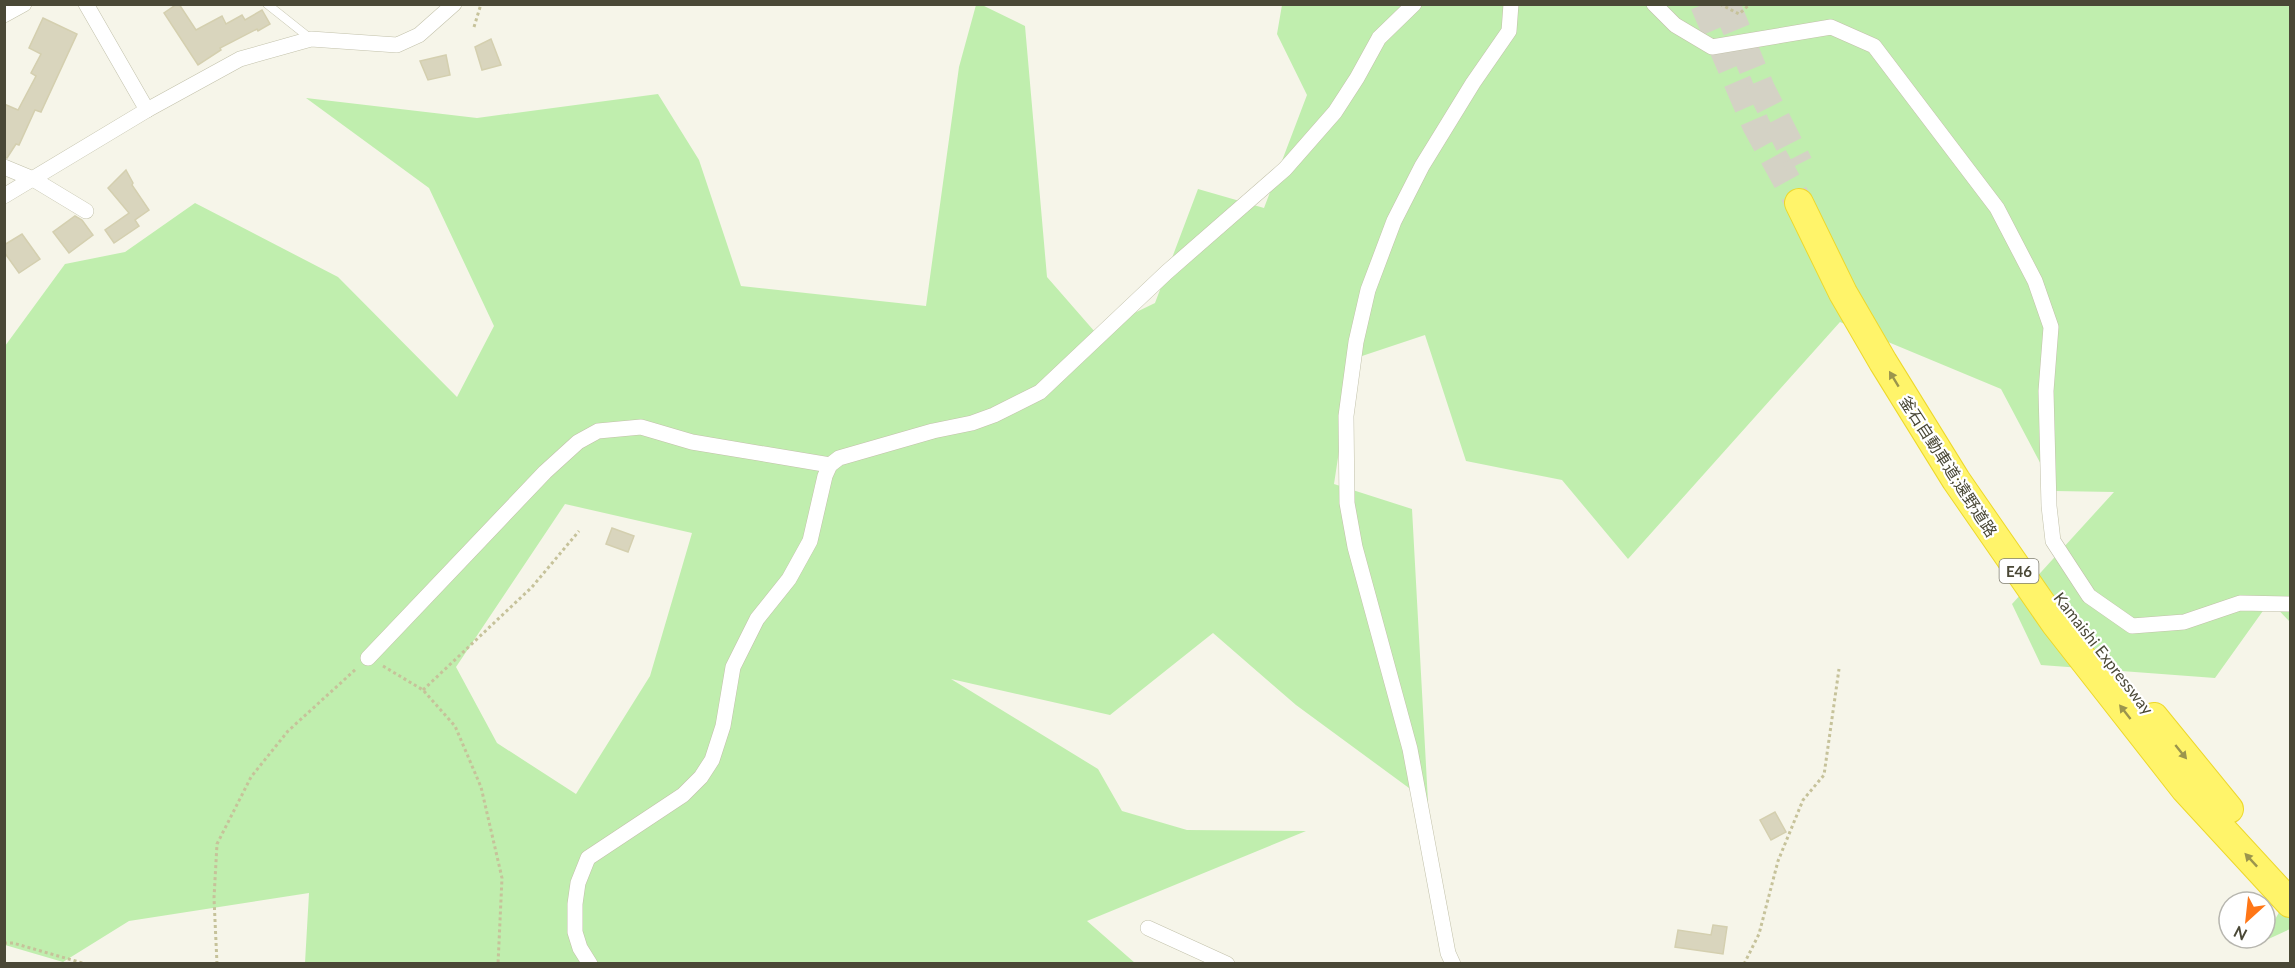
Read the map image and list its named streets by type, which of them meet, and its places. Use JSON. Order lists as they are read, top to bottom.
{
  "streets": {
    "highway": ["釜石自動車道;遠野道路", "E46", "Kamaishi Expressway"]
  },
  "crossings": [
    ["釜石自動車道;遠野道路", "Kamaishi Expressway"]
  ],
  "one_way": ["釜石自動車道;遠野道路", "Kamaishi Expressway"],
  "north": "bottom left"
}
